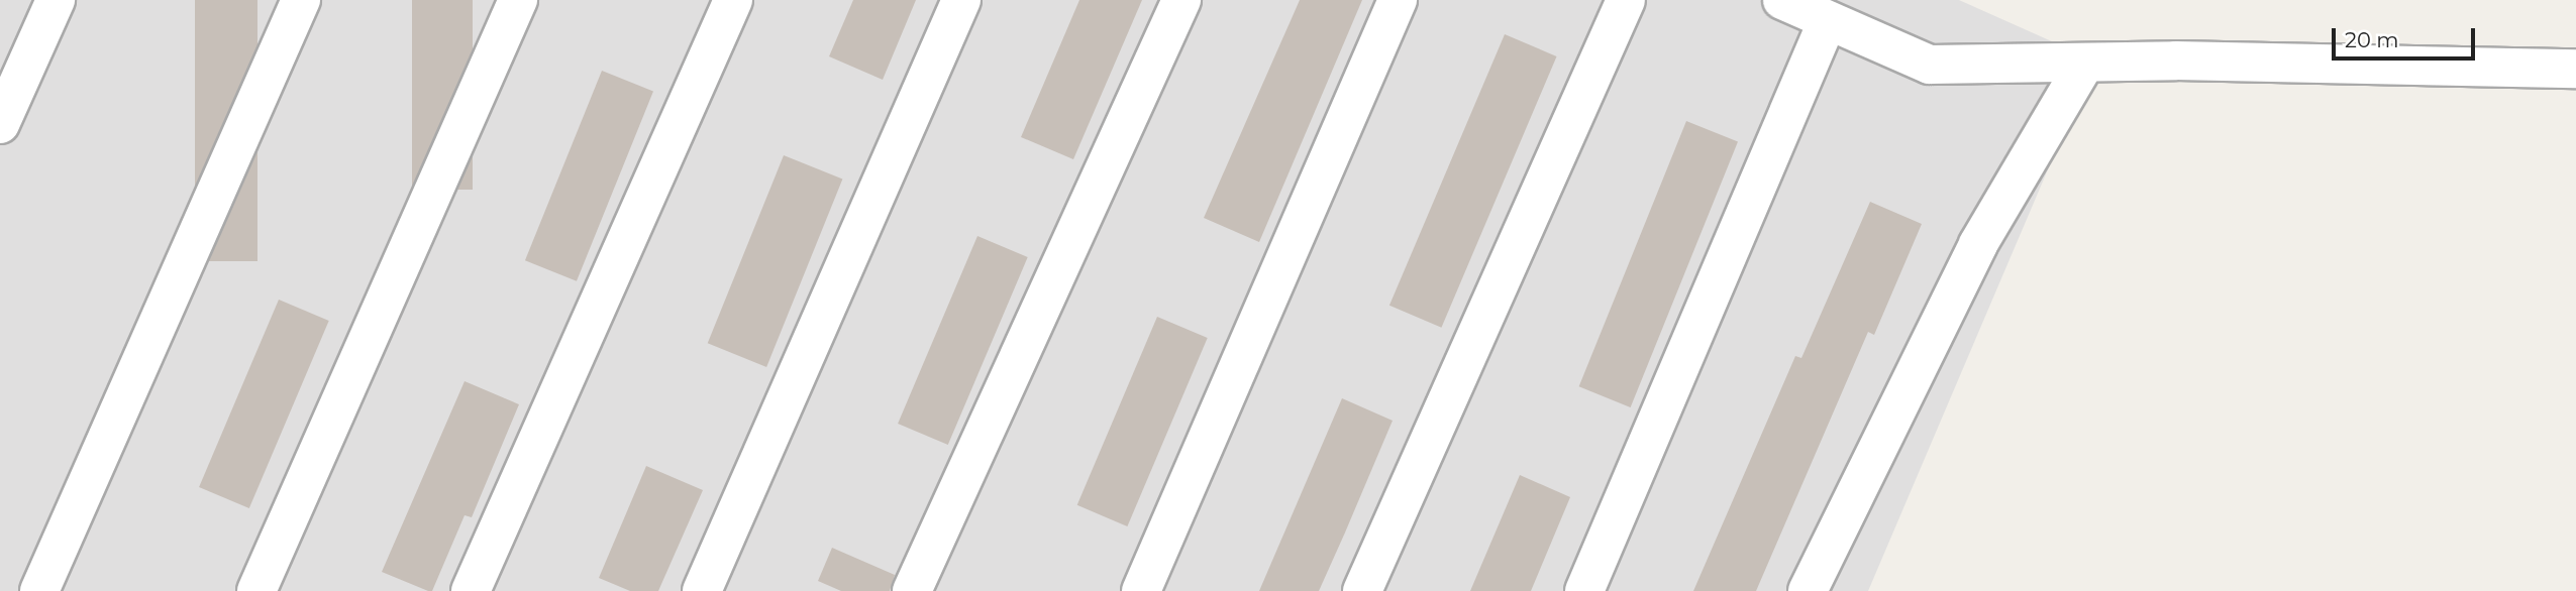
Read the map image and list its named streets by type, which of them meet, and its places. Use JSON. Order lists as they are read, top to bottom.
{
  "scale_bar": "20 m"
}
